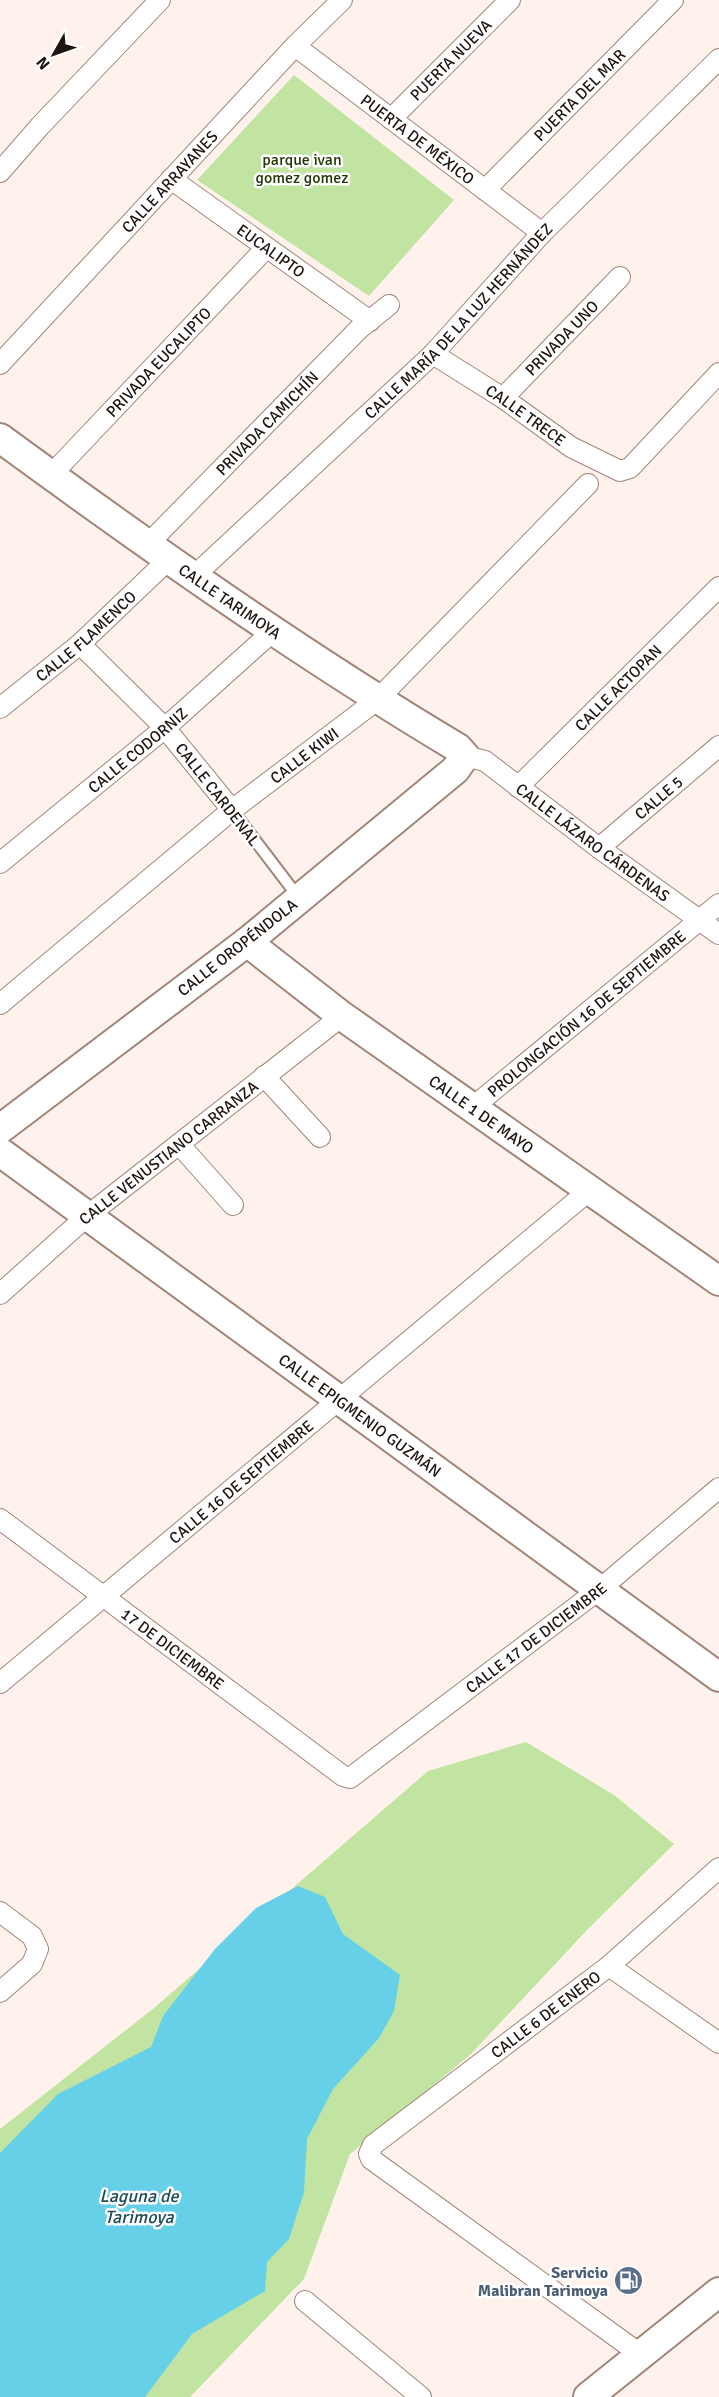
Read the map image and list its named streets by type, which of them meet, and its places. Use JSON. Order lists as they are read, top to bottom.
{
  "streets": {
    "street": [
      "PUERTA NUEVA",
      "PUERTA DEL MAR",
      "PUERTA DE MÉXICO",
      "CALLE ARRAYANES",
      "EUCALIPTO",
      "CALLE MARÍA DE LA LUZ HERNÁNDEZ",
      "PRIVADA UNO",
      "PRIVADA EUCALIPTO",
      "CALLE TRECE",
      "PRIVADA CAMICHÍN",
      "CALLE TARIMOYA",
      "CALLE FLAMENCO",
      "CALLE ACTOPAN",
      "CALLE CODORNIZ",
      "CALLE KIWI",
      "CALLE CARDENAL",
      "CALLE 5",
      "CALLE LÁZARO CÁRDENAS",
      "CALLE OROPÉNDOLA",
      "PROLONGACIÓN 16 DE SEPTIEMBRE",
      "CALLE 1 DE MAYO",
      "CALLE VENUSTIANO CARRANZA",
      "CALLE EPIGMENIO GUZMÁN",
      "CALLE 16 DE SEPTIEMBRE",
      "CALLE 17 DE DICIEMBRE",
      "17 DE DICIEMBRE",
      "CALLE 6 DE ENERO"
    ]
  },
  "crossings": [
    ["PUERTA NUEVA", "PUERTA DE MÉXICO"],
    ["PUERTA DEL MAR", "PUERTA DE MÉXICO"],
    ["PUERTA DE MÉXICO", "CALLE ARRAYANES"],
    ["PUERTA DE MÉXICO", "CALLE MARÍA DE LA LUZ HERNÁNDEZ"],
    ["CALLE ARRAYANES", "EUCALIPTO"],
    ["EUCALIPTO", "PRIVADA EUCALIPTO"],
    ["EUCALIPTO", "PRIVADA CAMICHÍN"],
    ["CALLE MARÍA DE LA LUZ HERNÁNDEZ", "CALLE TRECE"],
    ["CALLE MARÍA DE LA LUZ HERNÁNDEZ", "CALLE TARIMOYA"],
    ["PRIVADA UNO", "CALLE TRECE"],
    ["PRIVADA EUCALIPTO", "CALLE TARIMOYA"],
    ["PRIVADA CAMICHÍN", "CALLE TARIMOYA"],
    ["PRIVADA CAMICHÍN", "CALLE FLAMENCO"],
    ["CALLE TARIMOYA", "CALLE FLAMENCO"],
    ["CALLE TARIMOYA", "CALLE CODORNIZ"],
    ["CALLE TARIMOYA", "CALLE KIWI"],
    ["CALLE TARIMOYA", "CALLE LÁZARO CÁRDENAS"],
    ["CALLE TARIMOYA", "CALLE OROPÉNDOLA"],
    ["CALLE FLAMENCO", "CALLE CARDENAL"],
    ["CALLE ACTOPAN", "CALLE LÁZARO CÁRDENAS"],
    ["CALLE CODORNIZ", "CALLE CARDENAL"],
    ["CALLE KIWI", "CALLE CARDENAL"],
    ["CALLE CARDENAL", "CALLE OROPÉNDOLA"],
    ["CALLE 5", "CALLE LÁZARO CÁRDENAS"],
    ["CALLE LÁZARO CÁRDENAS", "CALLE OROPÉNDOLA"],
    ["CALLE LÁZARO CÁRDENAS", "PROLONGACIÓN 16 DE SEPTIEMBRE"],
    ["CALLE OROPÉNDOLA", "CALLE 1 DE MAYO"],
    ["PROLONGACIÓN 16 DE SEPTIEMBRE", "CALLE 1 DE MAYO"],
    ["CALLE 1 DE MAYO", "CALLE VENUSTIANO CARRANZA"],
    ["CALLE 1 DE MAYO", "CALLE 16 DE SEPTIEMBRE"],
    ["CALLE VENUSTIANO CARRANZA", "CALLE EPIGMENIO GUZMÁN"],
    ["CALLE EPIGMENIO GUZMÁN", "CALLE 16 DE SEPTIEMBRE"],
    ["CALLE EPIGMENIO GUZMÁN", "CALLE 17 DE DICIEMBRE"],
    ["CALLE 16 DE SEPTIEMBRE", "17 DE DICIEMBRE"],
    ["CALLE 17 DE DICIEMBRE", "17 DE DICIEMBRE"]
  ],
  "water": ["Laguna de Tarimoya"],
  "parks": ["parque ivan gomez gomez"],
  "places": {
    "fuel station": ["Servicio Malibran Tarimoya"]
  },
  "north": "bottom left"
}
